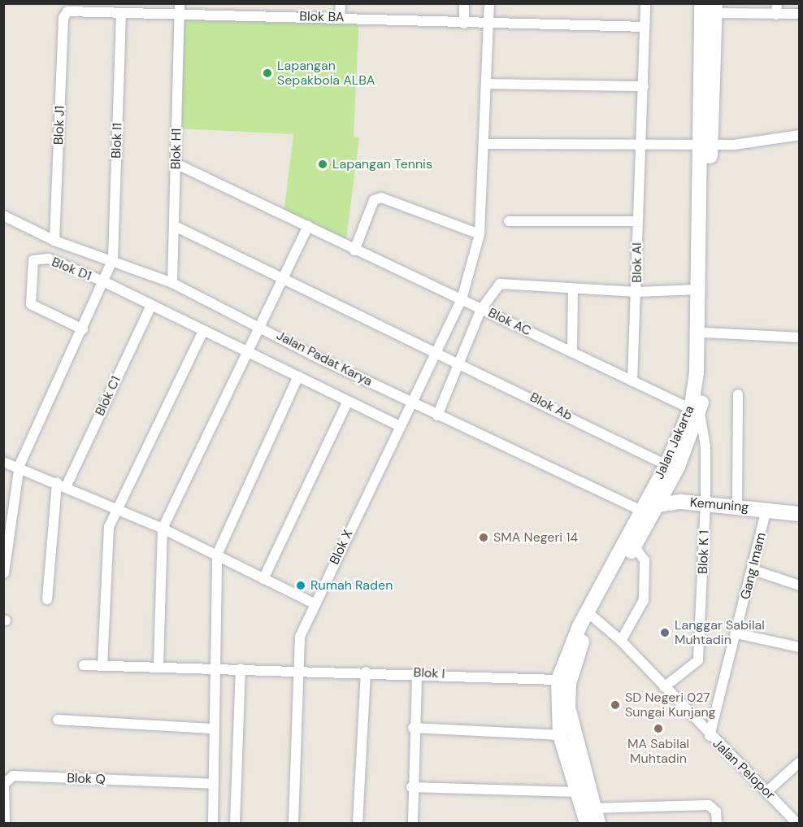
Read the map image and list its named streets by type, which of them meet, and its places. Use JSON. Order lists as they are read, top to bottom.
{
  "streets": {
    "main road": ["Jalan Jakarta", "Kemuning"],
    "street": [
      "Blok BA",
      "Blok J1",
      "Blok I1",
      "Blok H1",
      "Blok AI",
      "Blok D1",
      "Blok AC",
      "Jalan Padat Karya",
      "Blok C1",
      "Blok Ab",
      "Blok X",
      "Blok K 1",
      "Gang Imam",
      "Blok I",
      "Jalan Pelopor",
      "Blok Q"
    ]
  },
  "crossings": [
    ["Blok BA", "Blok J1"],
    ["Blok BA", "Blok I1"],
    ["Blok BA", "Blok H1"],
    ["Blok BA", "Blok AI"],
    ["Blok BA", "Blok X"],
    ["Blok J1", "Jalan Padat Karya"],
    ["Blok I1", "Blok D1"],
    ["Blok I1", "Jalan Padat Karya"],
    ["Blok H1", "Jalan Padat Karya"],
    ["Blok H1", "Blok Ab"],
    ["Blok AI", "Blok AC"],
    ["Blok D1", "Jalan Padat Karya"],
    ["Blok AC", "Jalan Jakarta"],
    ["Blok AC", "Blok K 1"],
    ["Jalan Padat Karya", "Jalan Jakarta"],
    ["Jalan Padat Karya", "Kemuning"],
    ["Jalan Padat Karya", "Blok X"],
    ["Blok Ab", "Jalan Jakarta"],
    ["Blok Ab", "Blok X"],
    ["Jalan Jakarta", "Kemuning"],
    ["Jalan Jakarta", "Blok K 1"],
    ["Jalan Jakarta", "Blok I"],
    ["Jalan Jakarta", "Jalan Pelopor"],
    ["Kemuning", "Blok K 1"],
    ["Kemuning", "Gang Imam"],
    ["Blok X", "Blok I"],
    ["Blok K 1", "Jalan Pelopor"],
    ["Gang Imam", "Jalan Pelopor"]
  ],
  "places": [
    "Lapangan Sepakbola ALBA",
    "Lapangan Tennis",
    "SMA Negeri 14",
    "Rumah Raden",
    "Langgar Sabilal Muhtadin",
    "SD Negeri 027 Sungai Kunjang",
    "MA Sabilal Muhtadin"
  ]
}
